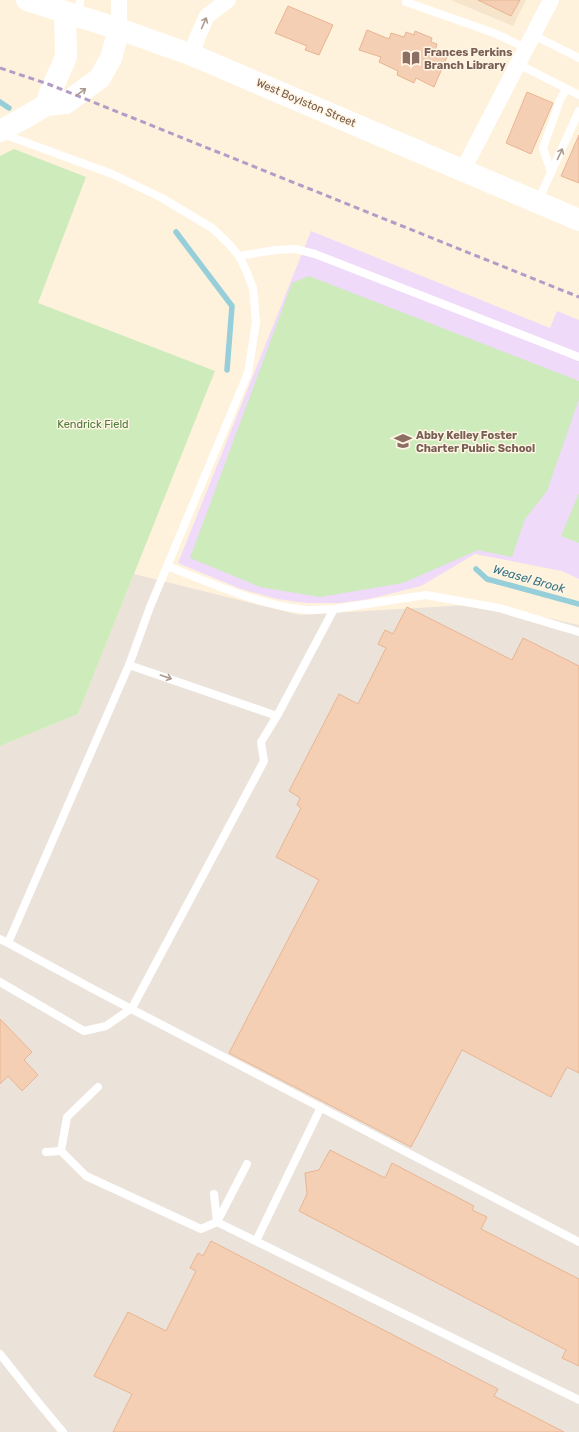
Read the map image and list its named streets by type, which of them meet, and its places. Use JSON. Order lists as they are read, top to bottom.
{
  "streets": {
    "main road": ["West Boylston Street"]
  },
  "water": ["Weasel Brook"],
  "parks": ["Kendrick Field"],
  "places": {
    "library": ["Frances Perkins Branch Library"],
    "school or university": ["Abby Kelley Foster Charter Public School"]
  }
}
